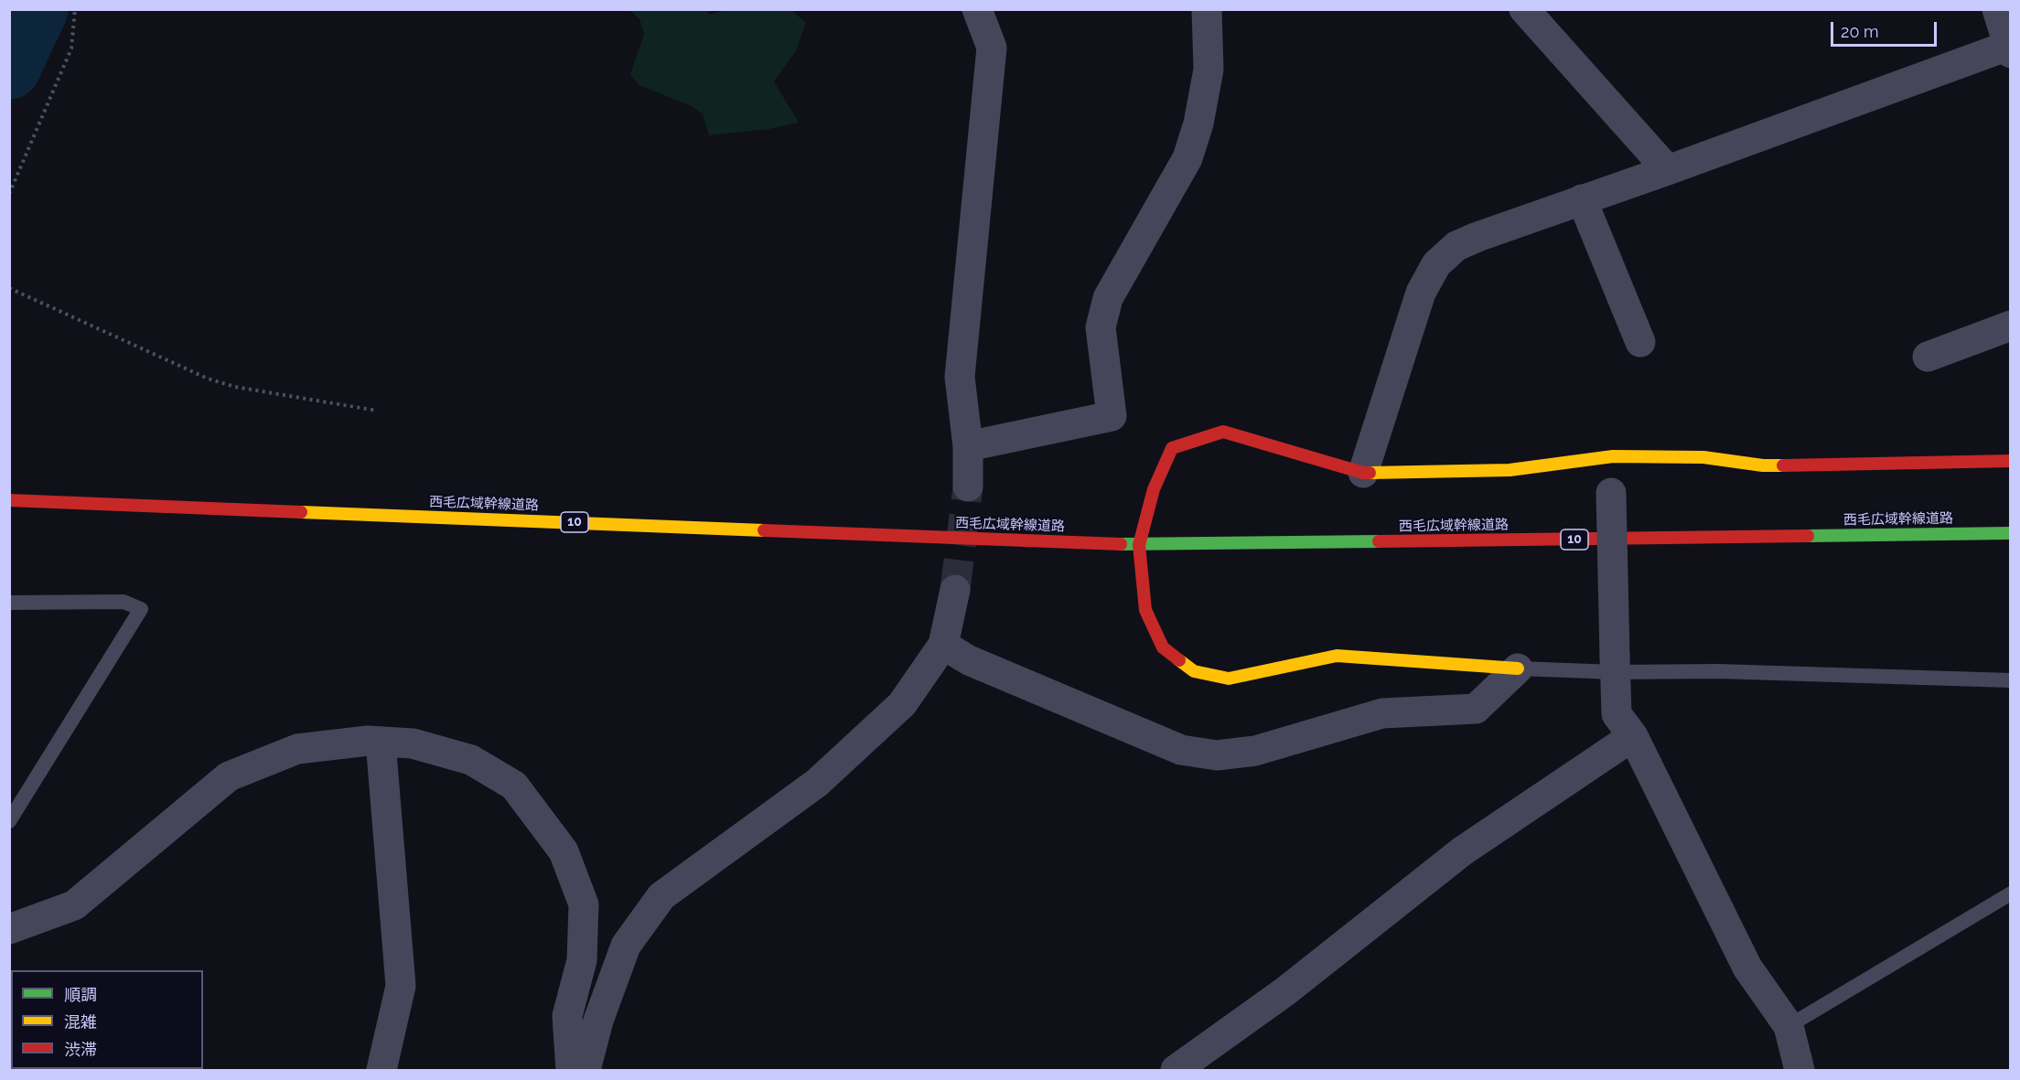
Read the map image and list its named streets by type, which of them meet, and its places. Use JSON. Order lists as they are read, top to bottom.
{
  "streets": {
    "main road": ["西毛広域幹線道路", "10"]
  },
  "legend": ["順調", "混雑", "渋滞"],
  "scale_bar": "20 m"
}
